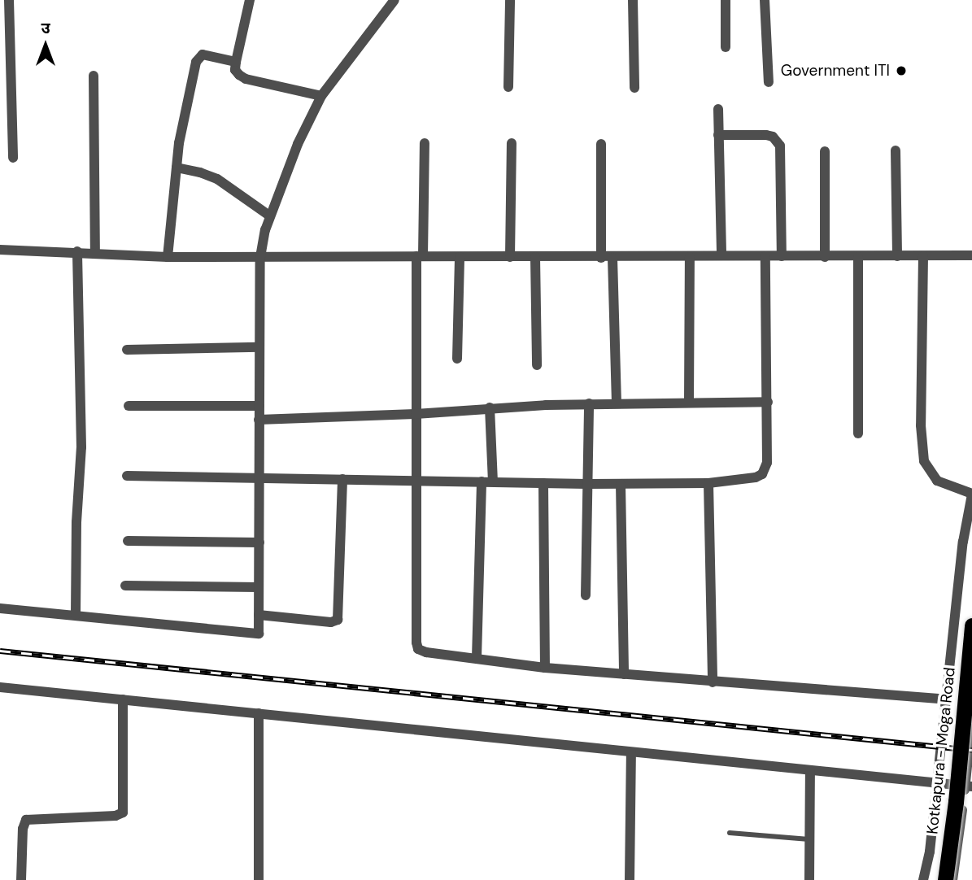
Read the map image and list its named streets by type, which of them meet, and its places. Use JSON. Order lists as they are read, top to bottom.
{
  "streets": {
    "highway": ["Kotkapura - Moga Road"]
  },
  "places": ["Government ITI"],
  "north": "top"
}
